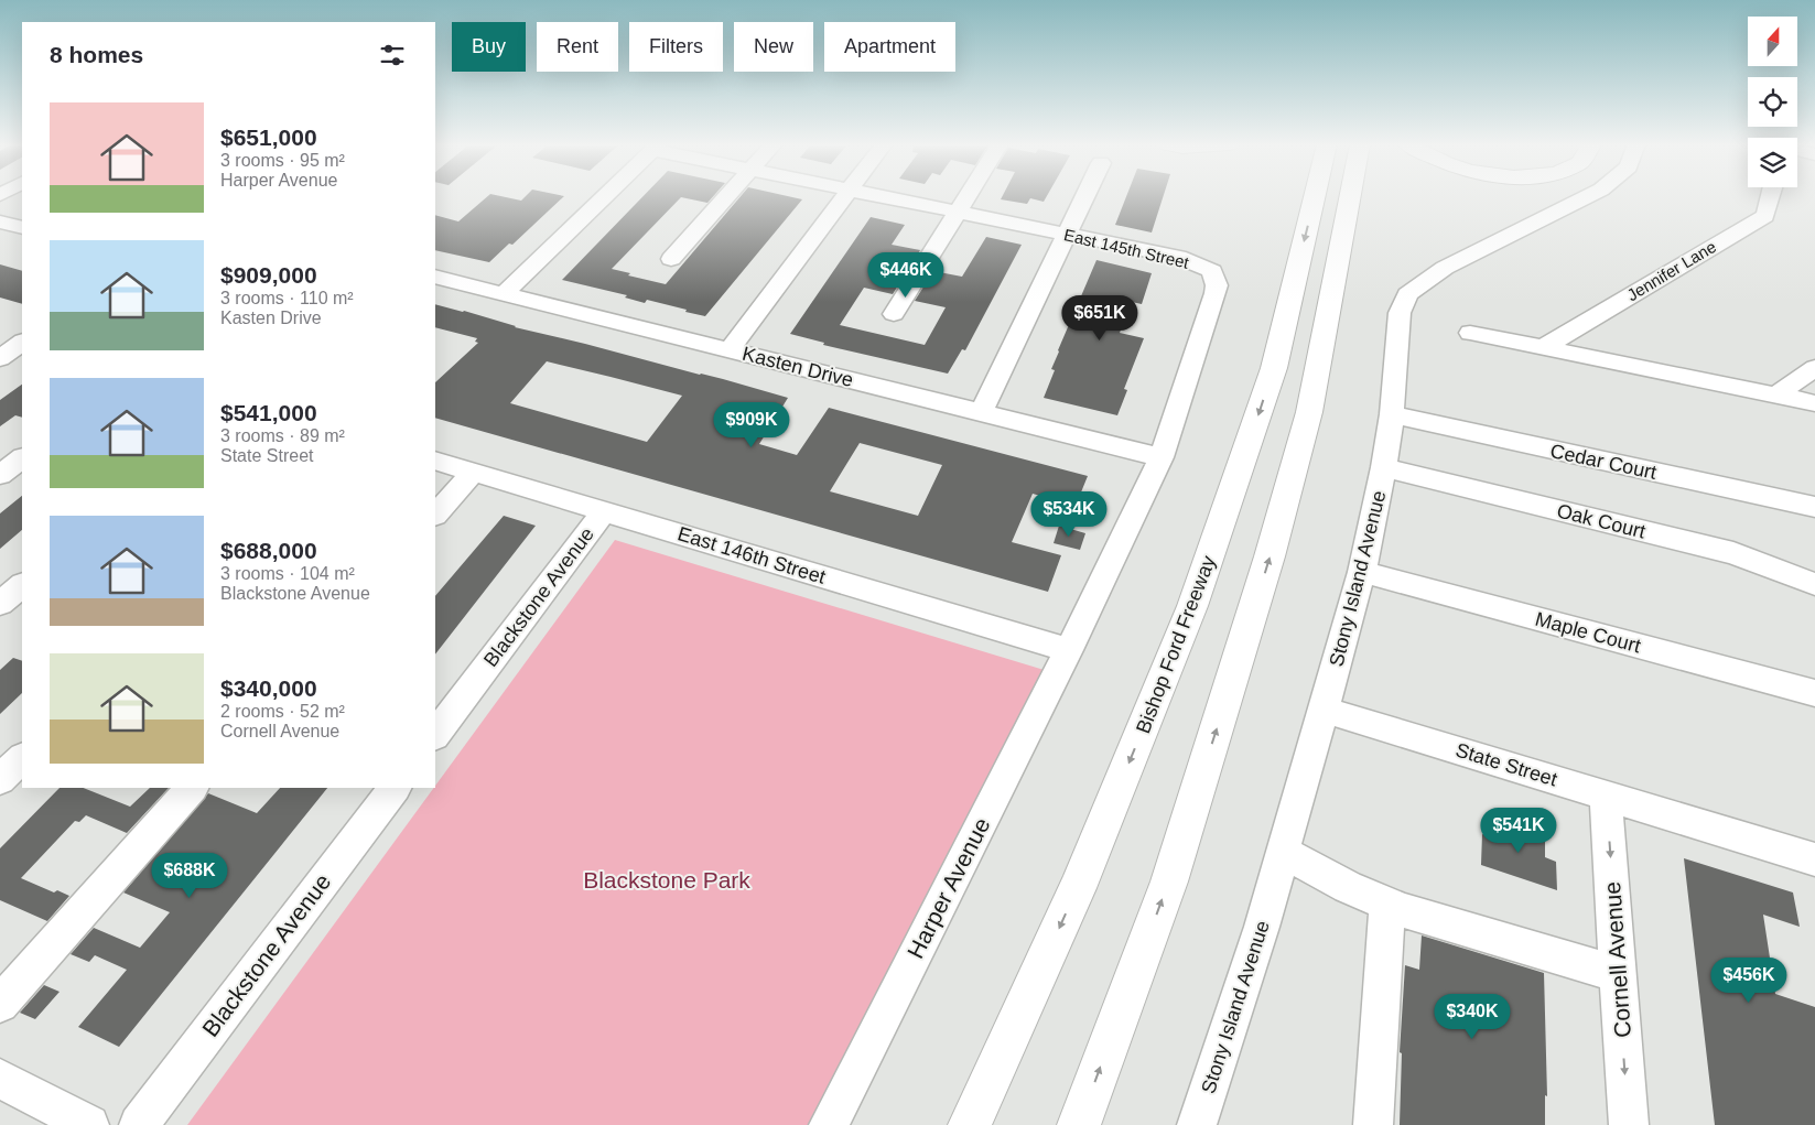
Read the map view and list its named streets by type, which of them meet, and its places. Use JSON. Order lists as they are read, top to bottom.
{
  "streets": {
    "highway": ["Bishop Ford Freeway"],
    "street": [
      "East 145th Street",
      "Jennifer Lane",
      "Kasten Drive",
      "Cedar Court",
      "Oak Court",
      "East 146th Street",
      "Stony Island Avenue",
      "Blackstone Avenue",
      "Maple Court",
      "State Street",
      "Harper Avenue",
      "Cornell Avenue"
    ]
  },
  "crossings": [
    ["East 145th Street", "Kasten Drive"],
    ["Cedar Court", "Stony Island Avenue"],
    ["Oak Court", "Stony Island Avenue"],
    ["East 146th Street", "Blackstone Avenue"],
    ["East 146th Street", "Harper Avenue"],
    ["Stony Island Avenue", "Maple Court"],
    ["Stony Island Avenue", "State Street"],
    ["State Street", "Cornell Avenue"]
  ],
  "parks": ["Blackstone Park"],
  "north": "top",
  "page": {
    "chip": [
      "Buy",
      "Rent",
      "Filters",
      "New",
      "Apartment"
    ],
    "heading": "8 homes",
    "list": [
      {
        "name": "$651,000",
        "note": "3 rooms · 95 m² · Harper Avenue"
      },
      {
        "name": "$909,000",
        "note": "3 rooms · 110 m² · Kasten Drive"
      },
      {
        "name": "$541,000",
        "note": "3 rooms · 89 m² · State Street"
      },
      {
        "name": "$688,000",
        "note": "3 rooms · 104 m² · Blackstone Avenue"
      },
      {
        "name": "$340,000",
        "note": "2 rooms · 52 m² · Cornell Avenue"
      }
    ],
    "price": [
      "$446K",
      "$651K",
      "$909K",
      "$534K",
      "$541K",
      "$688K",
      "$456K",
      "$340K"
    ]
  }
}
